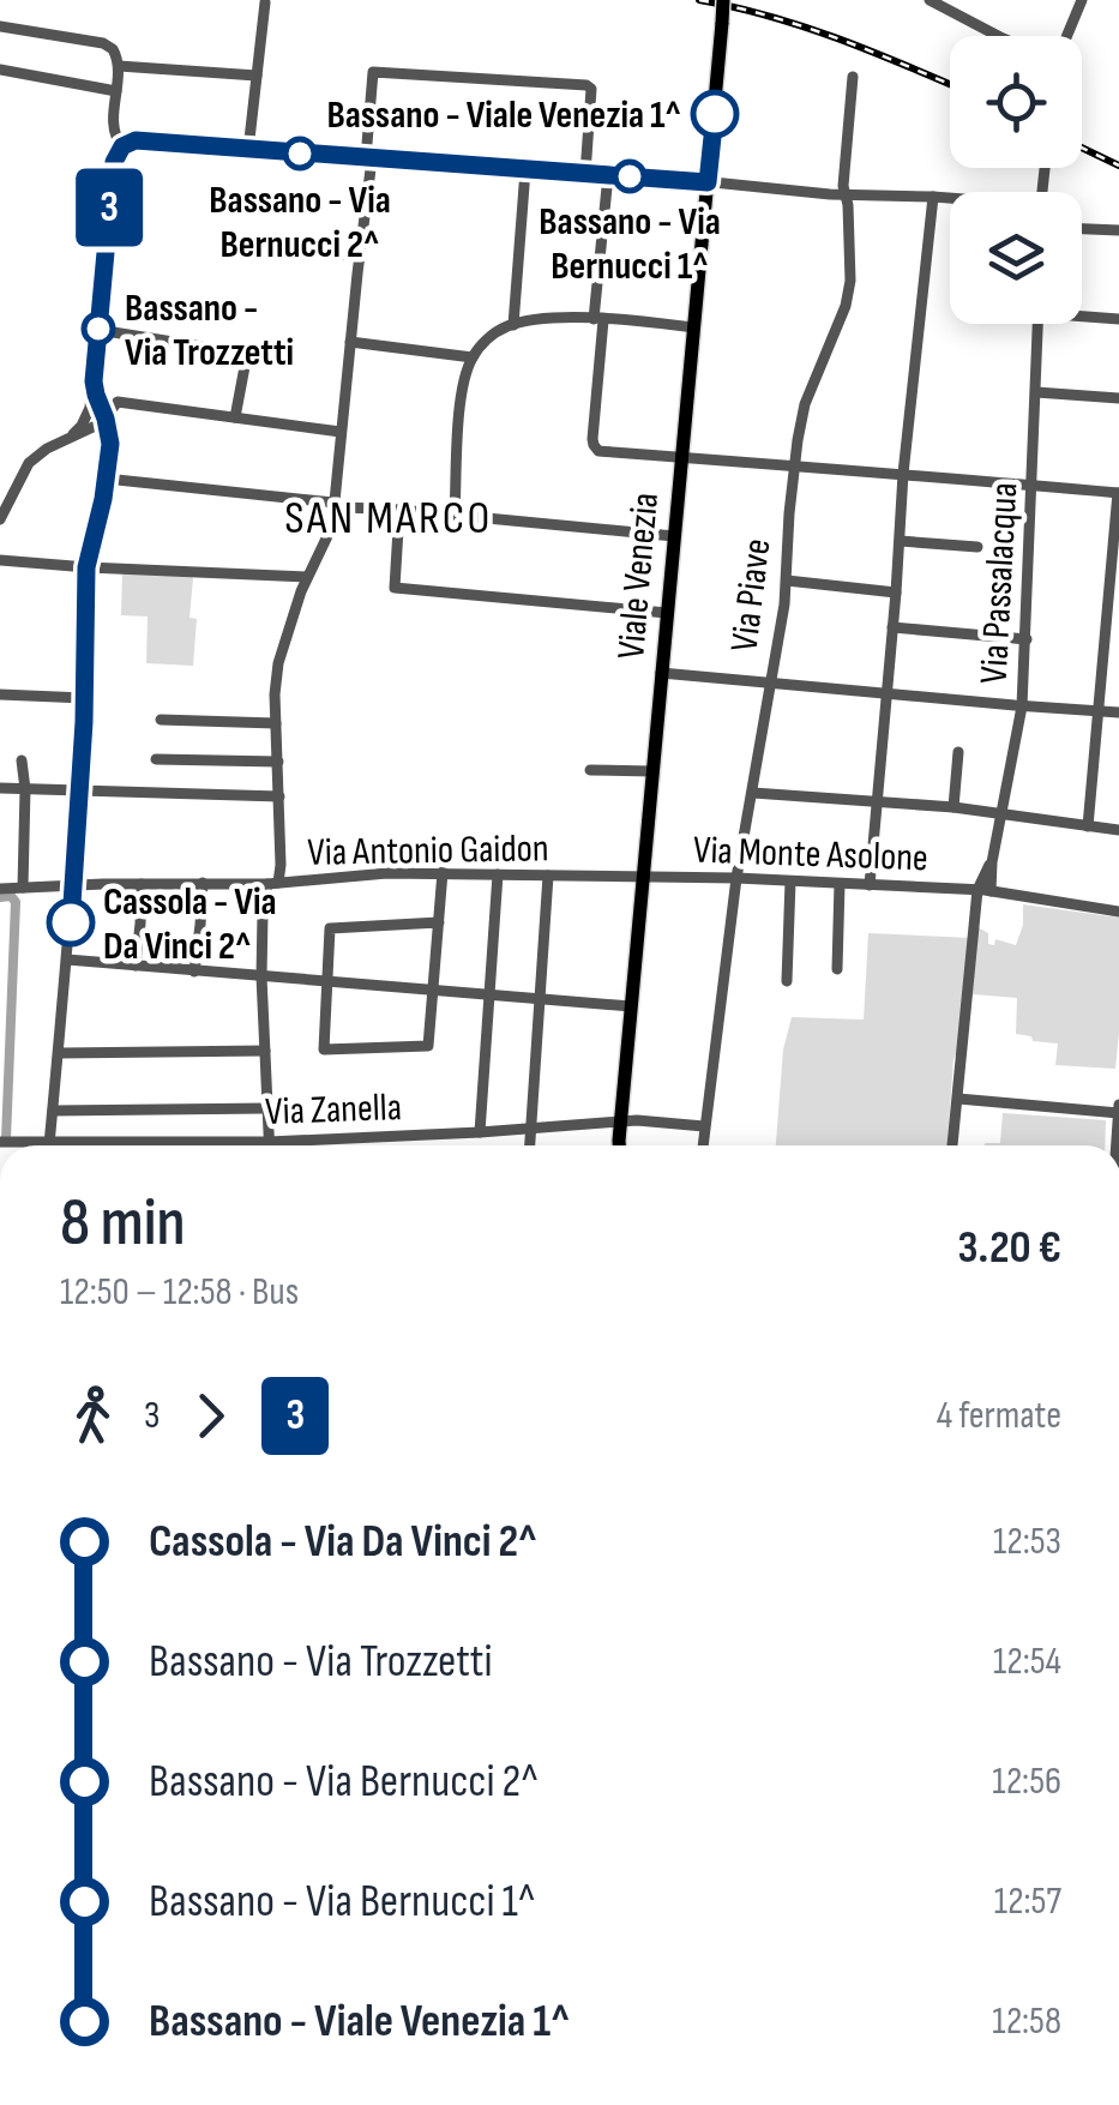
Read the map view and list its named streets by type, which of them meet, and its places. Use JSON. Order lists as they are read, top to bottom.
{
  "streets": {
    "main road": ["Viale Venezia"],
    "street": [
      "Via Passalacqua",
      "Via Piave",
      "Via Antonio Gaidon",
      "Via Monte Asolone",
      "Via Zanella"
    ]
  },
  "crossings": [
    ["Viale Venezia", "Via Antonio Gaidon"],
    ["Viale Venezia", "Via Monte Asolone"],
    ["Viale Venezia", "Via Zanella"],
    ["Via Passalacqua", "Via Monte Asolone"],
    ["Via Piave", "Via Monte Asolone"],
    ["Via Antonio Gaidon", "Via Monte Asolone"]
  ],
  "districts": ["SAN MARCO"],
  "places": [
    "Bassano - Viale Venezia 1^",
    "Bassano - Via Bernucci 2^",
    "Bassano - Via Bernucci 1^",
    "Bassano - Via Trozzetti",
    "Cassola - Via Da Vinci 2^"
  ],
  "lines": ["bus line 3"],
  "page": {
    "on_map": "3",
    "heading": ["8 min", "12:50 – 12:58 · Bus", "3.20 €"],
    "legs": ["3", "3", "4 fermate"],
    "list": [
      {
        "name": "Cassola - Via Da Vinci 2^",
        "value": "12:53"
      },
      {
        "name": "Bassano - Via Trozzetti",
        "value": "12:54"
      },
      {
        "name": "Bassano - Via Bernucci 2^",
        "value": "12:56"
      },
      {
        "name": "Bassano - Via Bernucci 1^",
        "value": "12:57"
      },
      {
        "name": "Bassano - Viale Venezia 1^",
        "value": "12:58"
      }
    ]
  }
}
